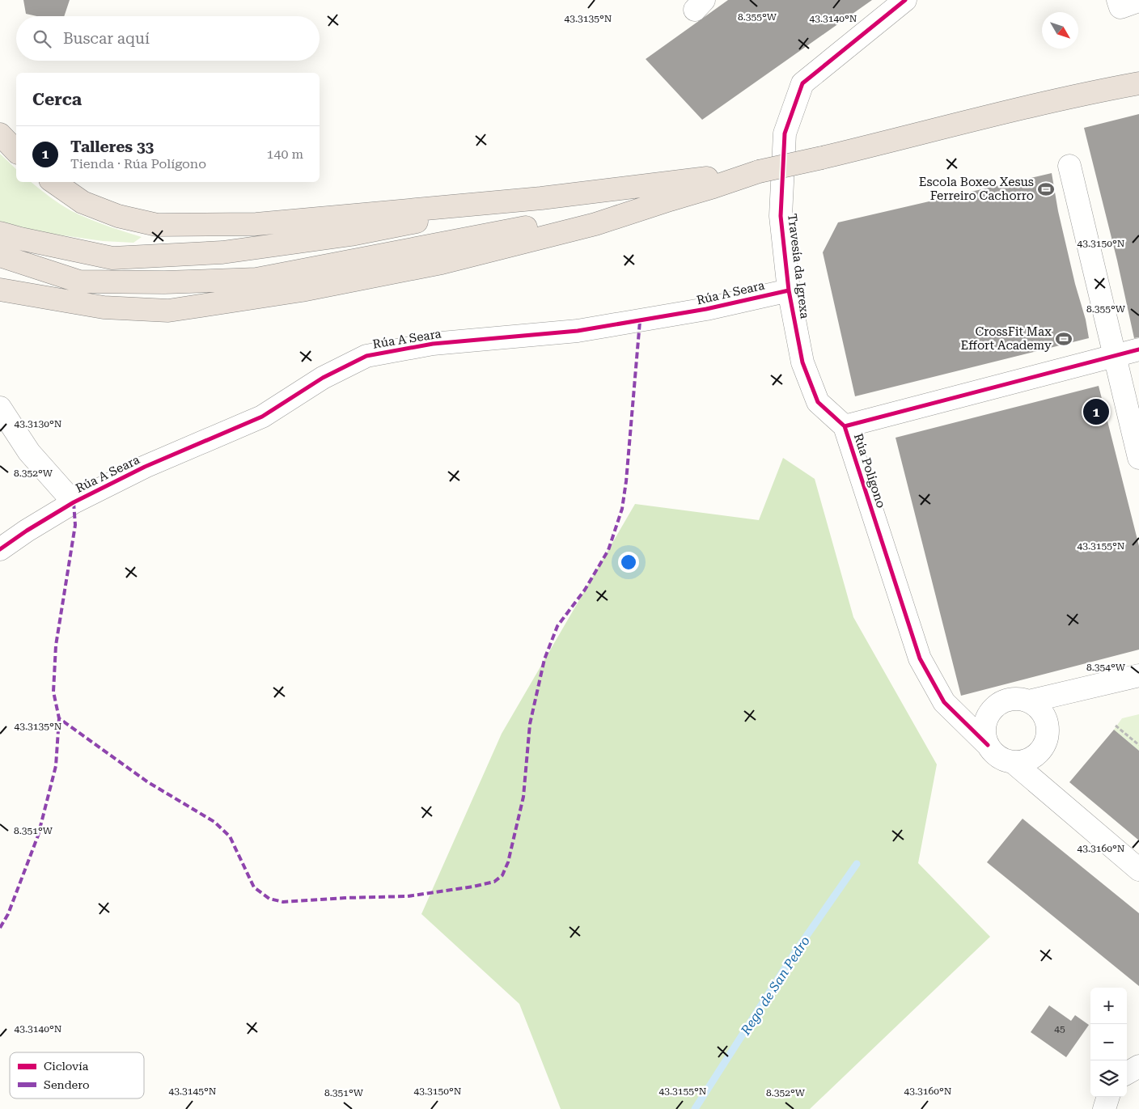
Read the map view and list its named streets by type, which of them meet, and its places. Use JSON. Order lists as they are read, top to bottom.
{
  "streets": {
    "street": ["Travesía da Igrexa", "Rúa A Seara", "Rúa Polígono"]
  },
  "crossings": [
    ["Travesía da Igrexa", "Rúa A Seara"],
    ["Travesía da Igrexa", "Rúa Polígono"]
  ],
  "water": ["Rego de San Pedro"],
  "places": {
    "sports": ["Escola Boxeo Xesus Ferreiro Cachorro", "CrossFit Max Effort Academy"]
  },
  "house_numbers": ["45"],
  "legend": ["Ciclovía", "Sendero"],
  "north": "bottom right",
  "page": {
    "search": "Buscar aquí",
    "heading": "Cerca",
    "list": [
      {
        "mark": "1",
        "name": "Talleres 33",
        "note": "Tienda · Rúa Polígono",
        "value": "140 m"
      }
    ],
    "pins": "1",
    "map_buttons": ["+", "−"]
  },
  "coordinates": [
    "8.355°W",
    "43.3135°N",
    "43.3140°N",
    "43.3150°N",
    "43.3130°N",
    "8.352°W",
    "43.3155°N",
    "8.354°W",
    "8.351°W",
    "43.3160°N",
    "43.3145°N"
  ]
}
